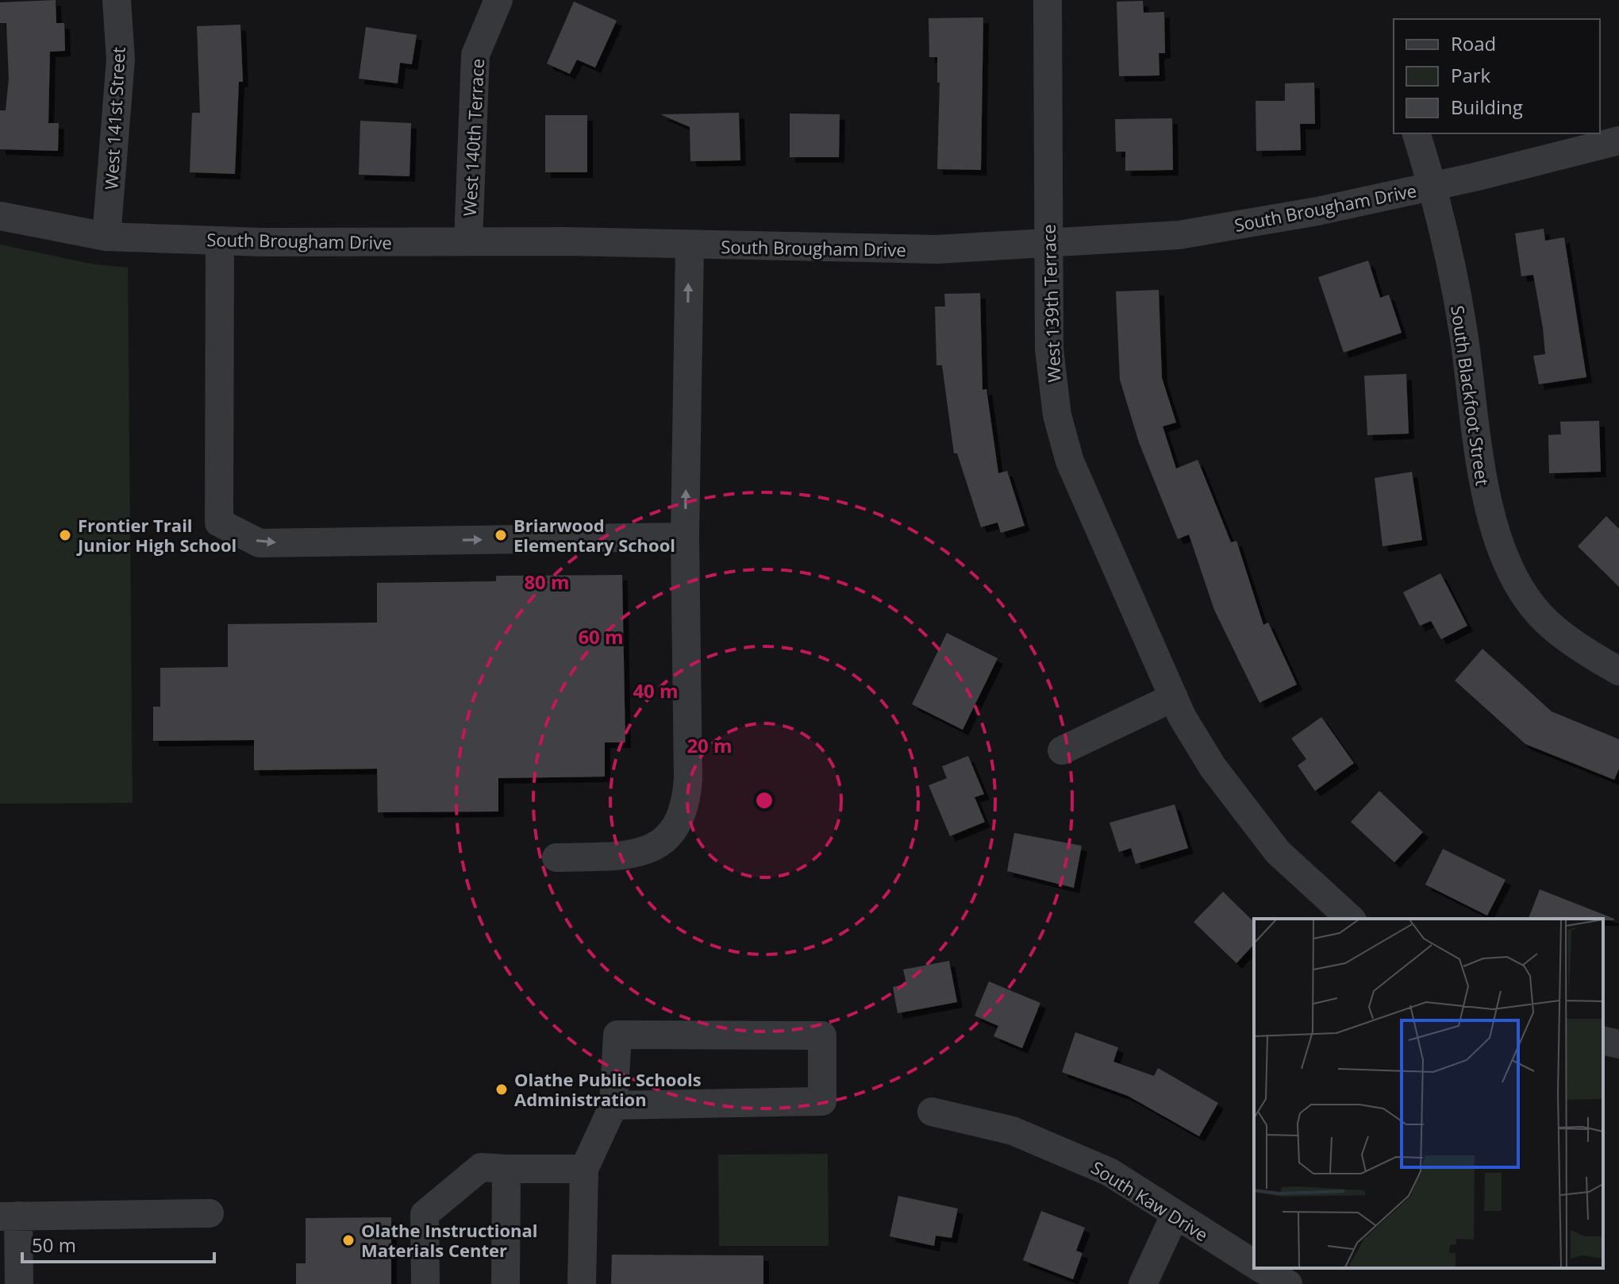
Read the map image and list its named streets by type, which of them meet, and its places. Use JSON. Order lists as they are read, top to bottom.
{
  "streets": {
    "street": [
      "West 141st Street",
      "West 140th Terrace",
      "South Brougham Drive",
      "West 139th Terrace",
      "South Blackfoot Street",
      "South Kaw Drive"
    ]
  },
  "crossings": [
    ["West 141st Street", "South Brougham Drive"],
    ["West 140th Terrace", "South Brougham Drive"],
    ["South Brougham Drive", "West 139th Terrace"],
    ["South Brougham Drive", "South Blackfoot Street"]
  ],
  "places": [
    "Frontier Trail Junior High School",
    "Briarwood Elementary School",
    "Olathe Public Schools Administration",
    "Olathe Instructional Materials Center"
  ],
  "legend": ["Road", "Park", "Building"],
  "scale_bar": "50 m",
  "rings": [
    "80 m",
    "60 m",
    "40 m",
    "20 m"
  ]
}
